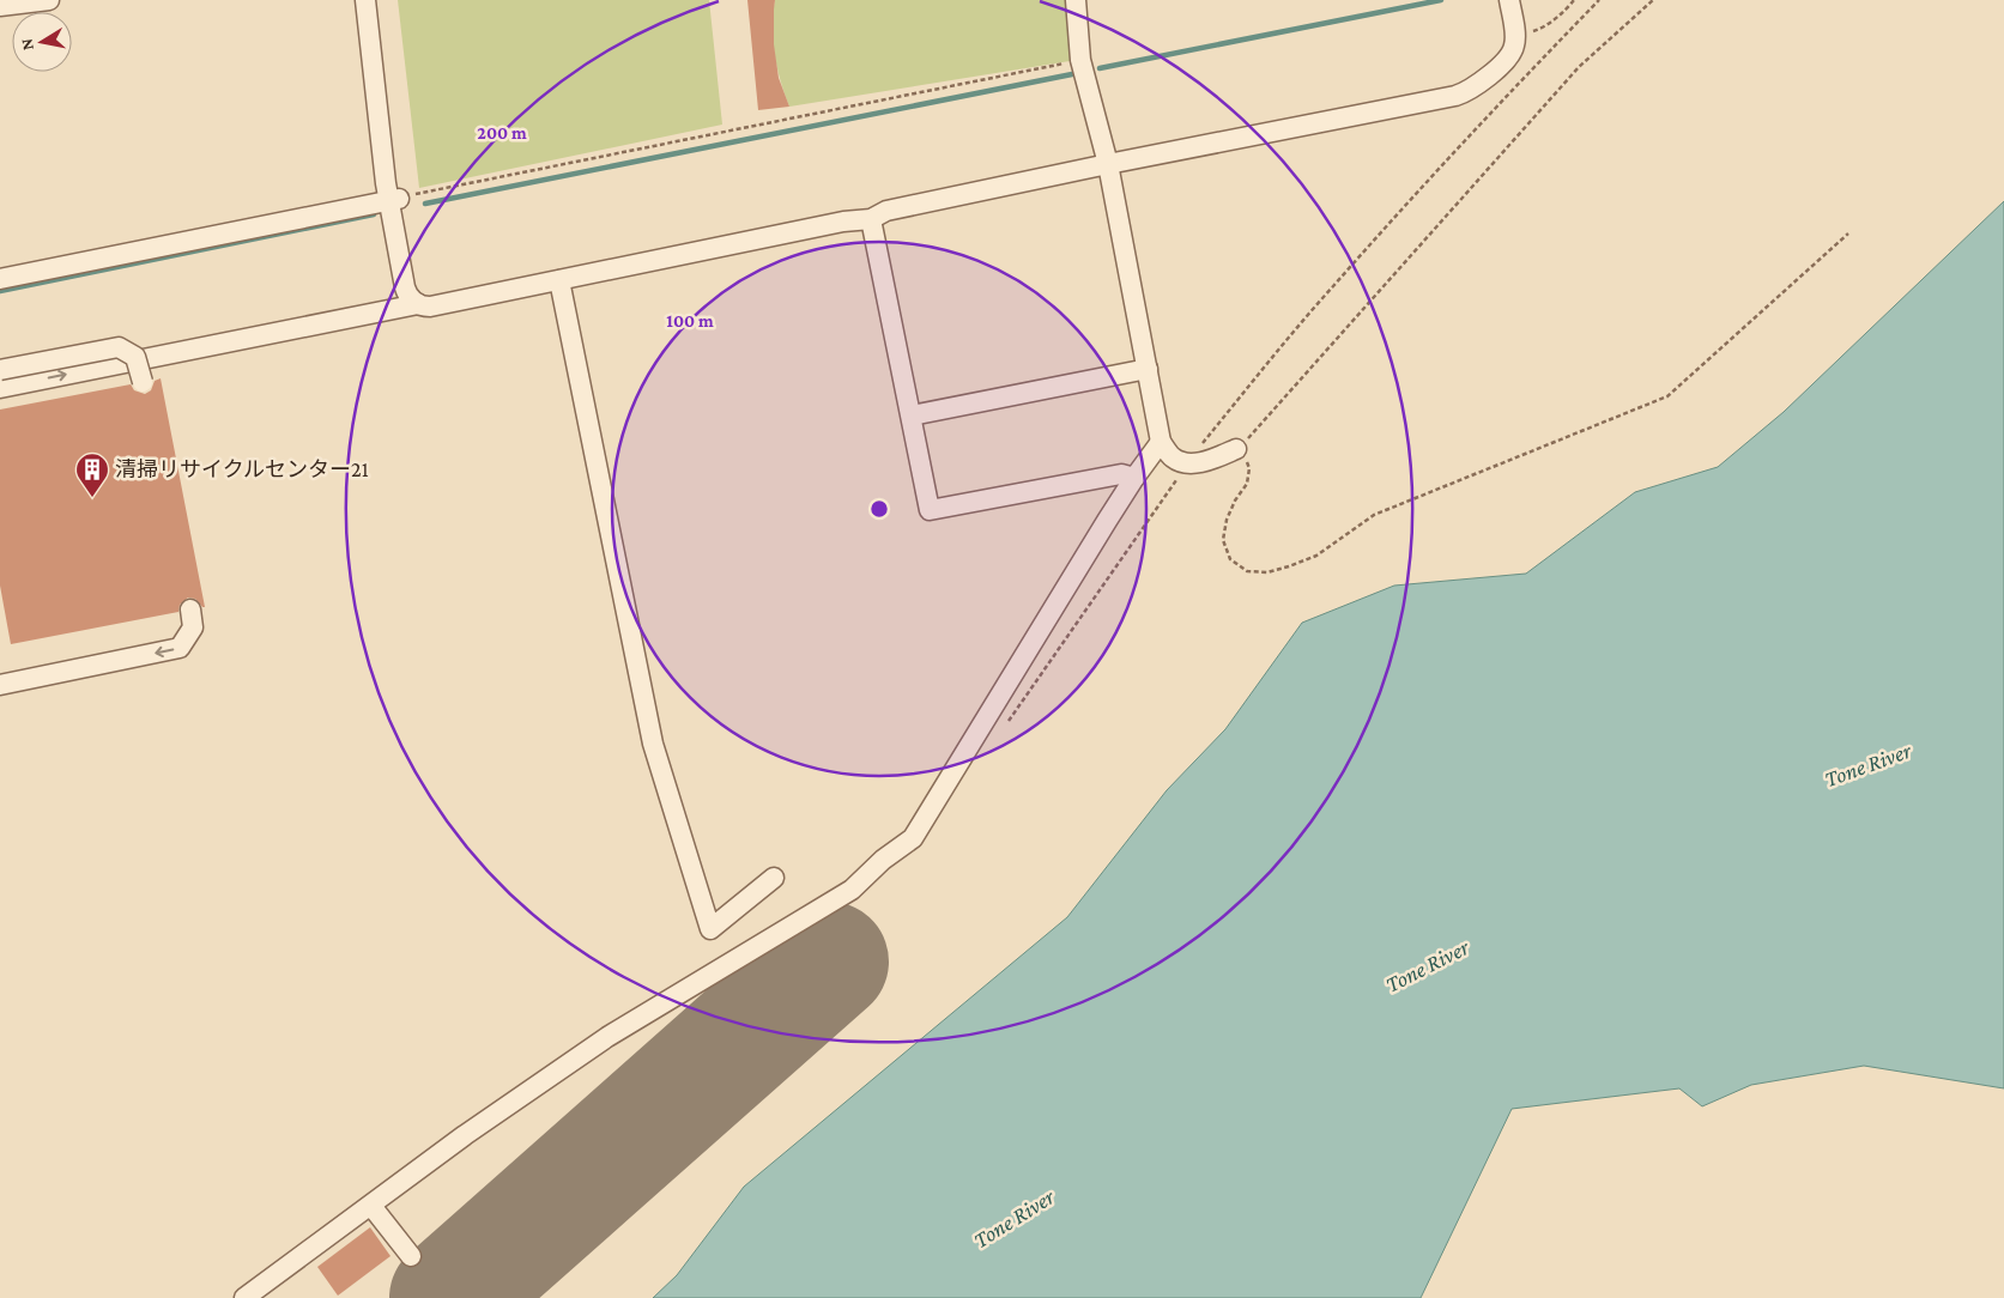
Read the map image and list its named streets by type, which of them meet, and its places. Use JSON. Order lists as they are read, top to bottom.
{
  "water": ["Tone River"],
  "places": {
    "building": ["清掃リサイクルセンター21"]
  },
  "north": "left",
  "rings": ["200 m", "100 m"]
}
